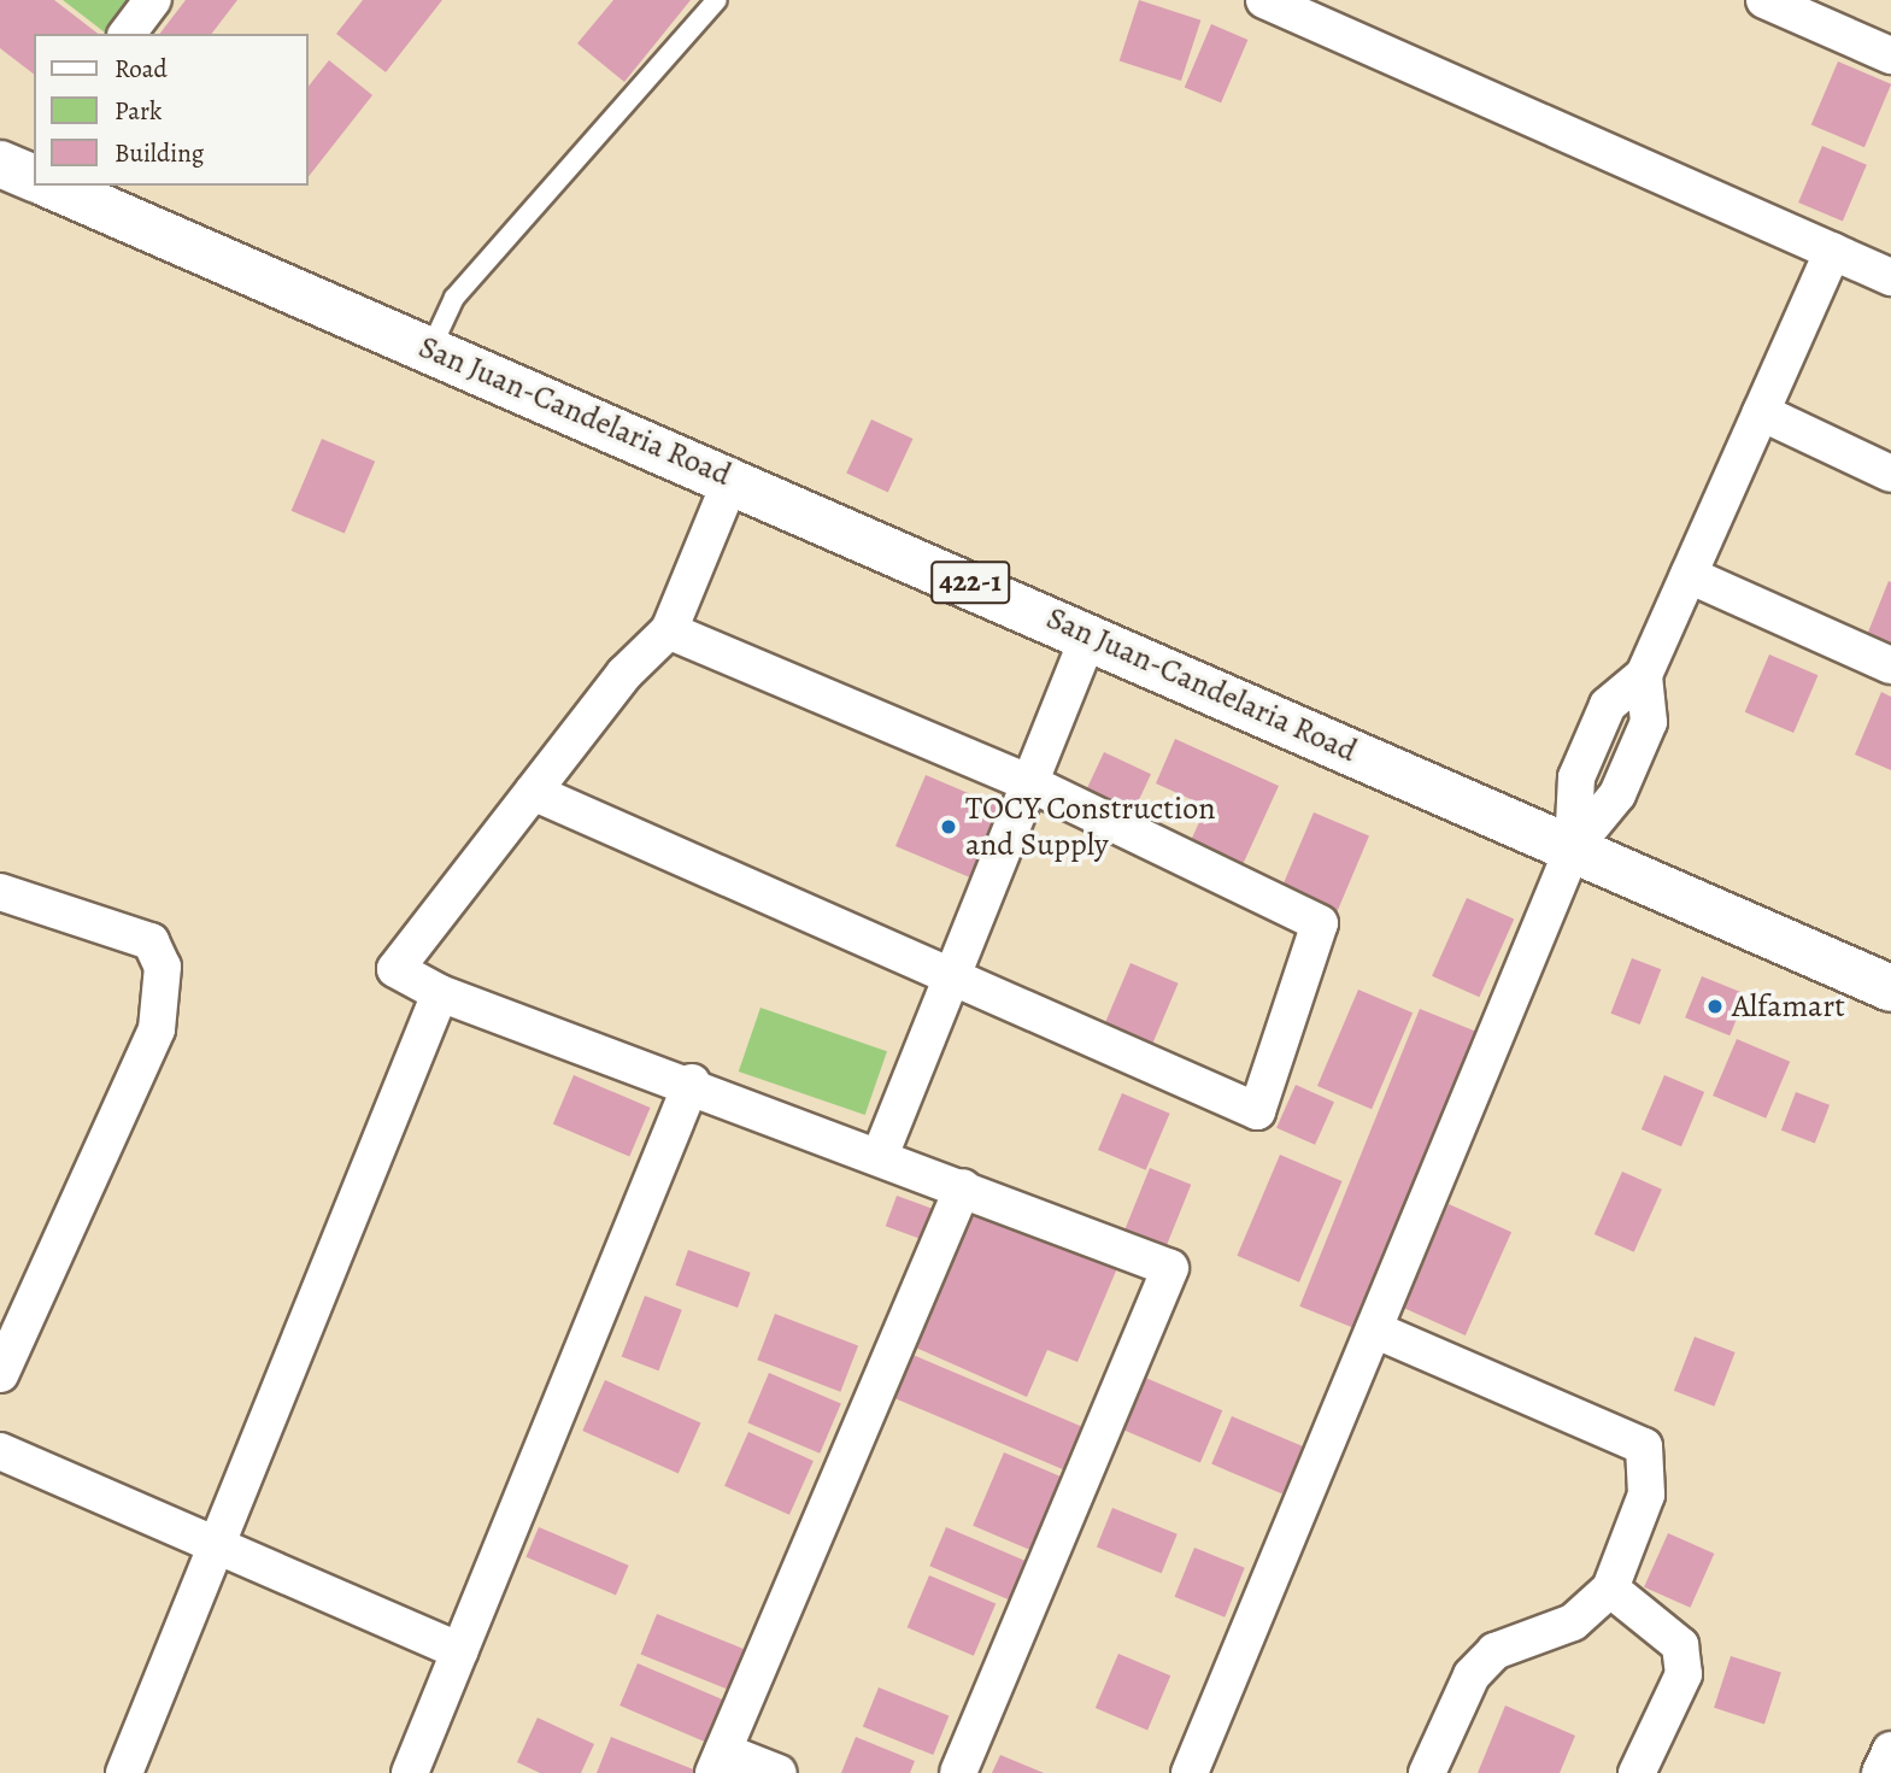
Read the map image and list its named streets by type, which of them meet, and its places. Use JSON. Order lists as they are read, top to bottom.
{
  "streets": {
    "main road": ["San Juan-Candelaria Road", "422-1"]
  },
  "places": ["TOCY Construction and Supply", "Alfamart"],
  "legend": ["Road", "Park", "Building"]
}
